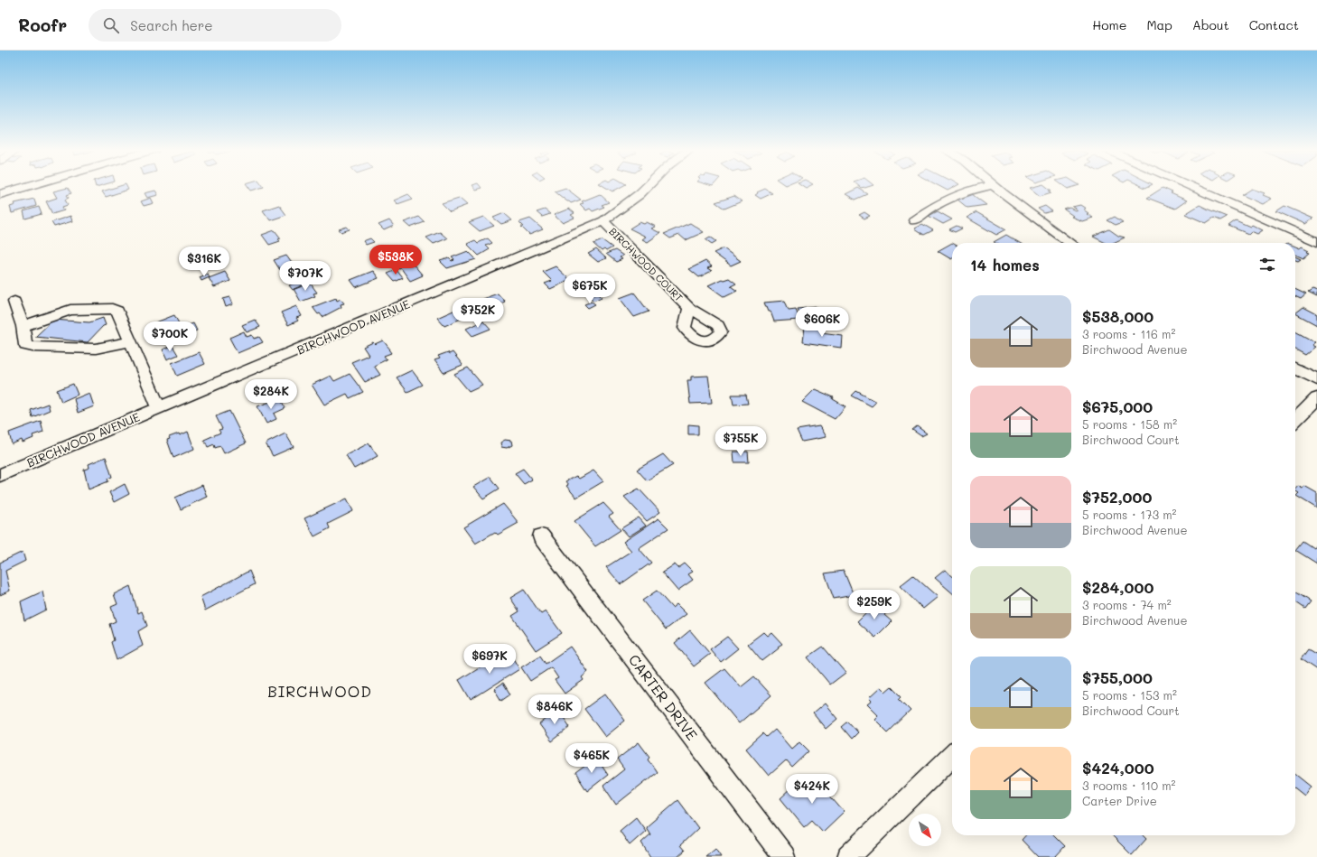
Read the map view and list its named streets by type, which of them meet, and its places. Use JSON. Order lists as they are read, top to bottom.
{
  "streets": {
    "street": ["BIRCHWOOD COURT", "BIRCHWOOD AVENUE", "CARTER DRIVE"]
  },
  "crossings": [
    ["BIRCHWOOD COURT", "BIRCHWOOD AVENUE"]
  ],
  "districts": ["BIRCHWOOD"],
  "north": "bottom right",
  "page": {
    "header": "Roofr",
    "search": "Search here",
    "nav": [
      "Home",
      "Map",
      "About",
      "Contact"
    ],
    "heading": "14 homes",
    "price": [
      "$538K",
      "$316K",
      "$707K",
      "$675K",
      "$752K",
      "$606K",
      "$700K",
      "$284K",
      "$755K",
      "$259K",
      "$697K",
      "$846K",
      "$465K",
      "$424K"
    ],
    "list": [
      {
        "name": "$538,000",
        "note": "3 rooms · 116 m² · Birchwood Avenue"
      },
      {
        "name": "$675,000",
        "note": "5 rooms · 158 m² · Birchwood Court"
      },
      {
        "name": "$752,000",
        "note": "5 rooms · 173 m² · Birchwood Avenue"
      },
      {
        "name": "$284,000",
        "note": "3 rooms · 74 m² · Birchwood Avenue"
      },
      {
        "name": "$755,000",
        "note": "5 rooms · 153 m² · Birchwood Court"
      },
      {
        "name": "$424,000",
        "note": "3 rooms · 110 m² · Carter Drive"
      }
    ]
  }
}
